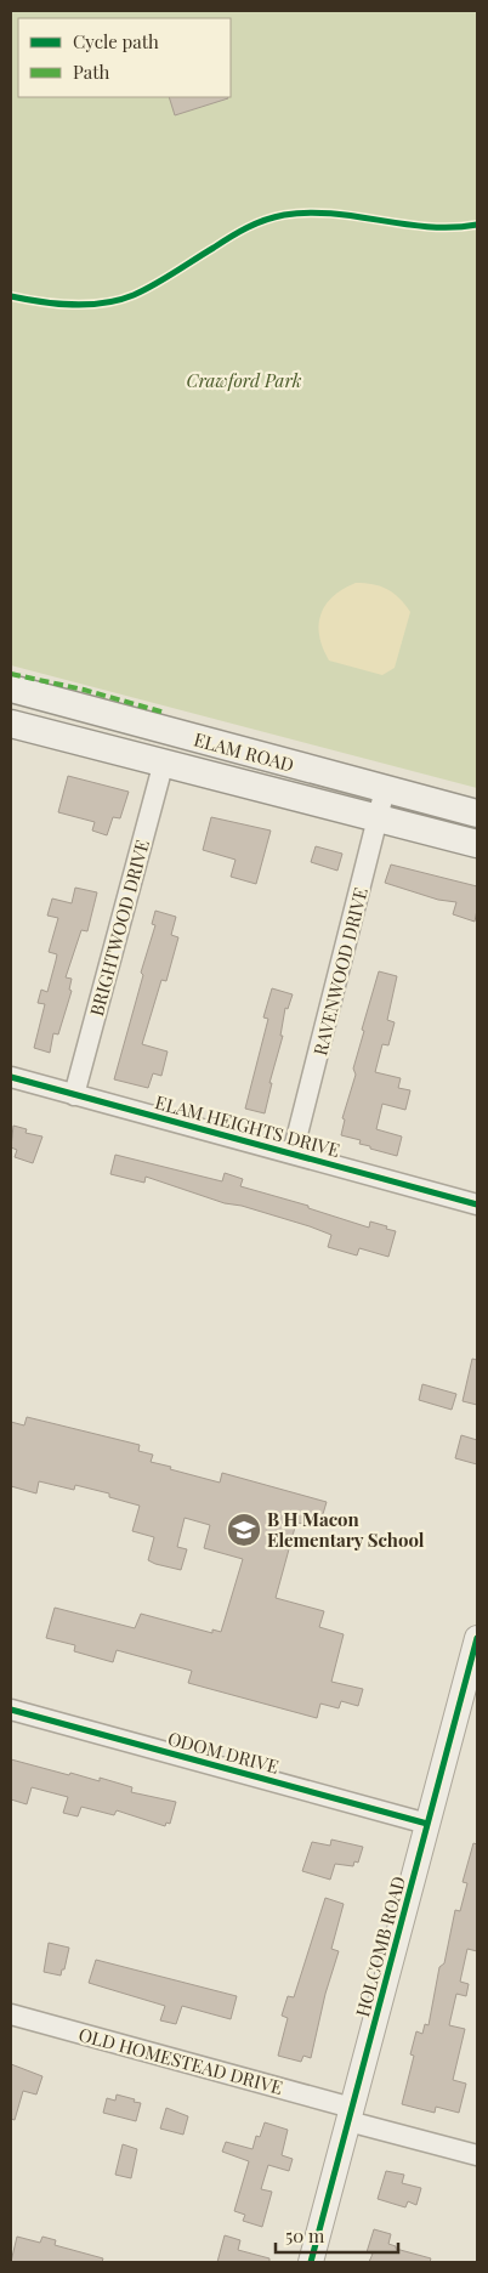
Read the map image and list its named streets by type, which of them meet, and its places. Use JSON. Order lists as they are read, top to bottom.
{
  "streets": {
    "main road": ["ELAM ROAD"],
    "street": [
      "BRIGHTWOOD DRIVE",
      "RAVENWOOD DRIVE",
      "ELAM HEIGHTS DRIVE",
      "ODOM DRIVE",
      "HOLCOMB ROAD",
      "OLD HOMESTEAD DRIVE"
    ]
  },
  "crossings": [
    ["ELAM ROAD", "BRIGHTWOOD DRIVE"],
    ["ELAM ROAD", "RAVENWOOD DRIVE"],
    ["BRIGHTWOOD DRIVE", "ELAM HEIGHTS DRIVE"],
    ["RAVENWOOD DRIVE", "ELAM HEIGHTS DRIVE"],
    ["ODOM DRIVE", "HOLCOMB ROAD"],
    ["HOLCOMB ROAD", "OLD HOMESTEAD DRIVE"]
  ],
  "parks": ["Crawford Park"],
  "places": {
    "school or university": ["B H Macon Elementary School"]
  },
  "legend": ["Cycle path", "Path"],
  "scale_bar": "50 m"
}
